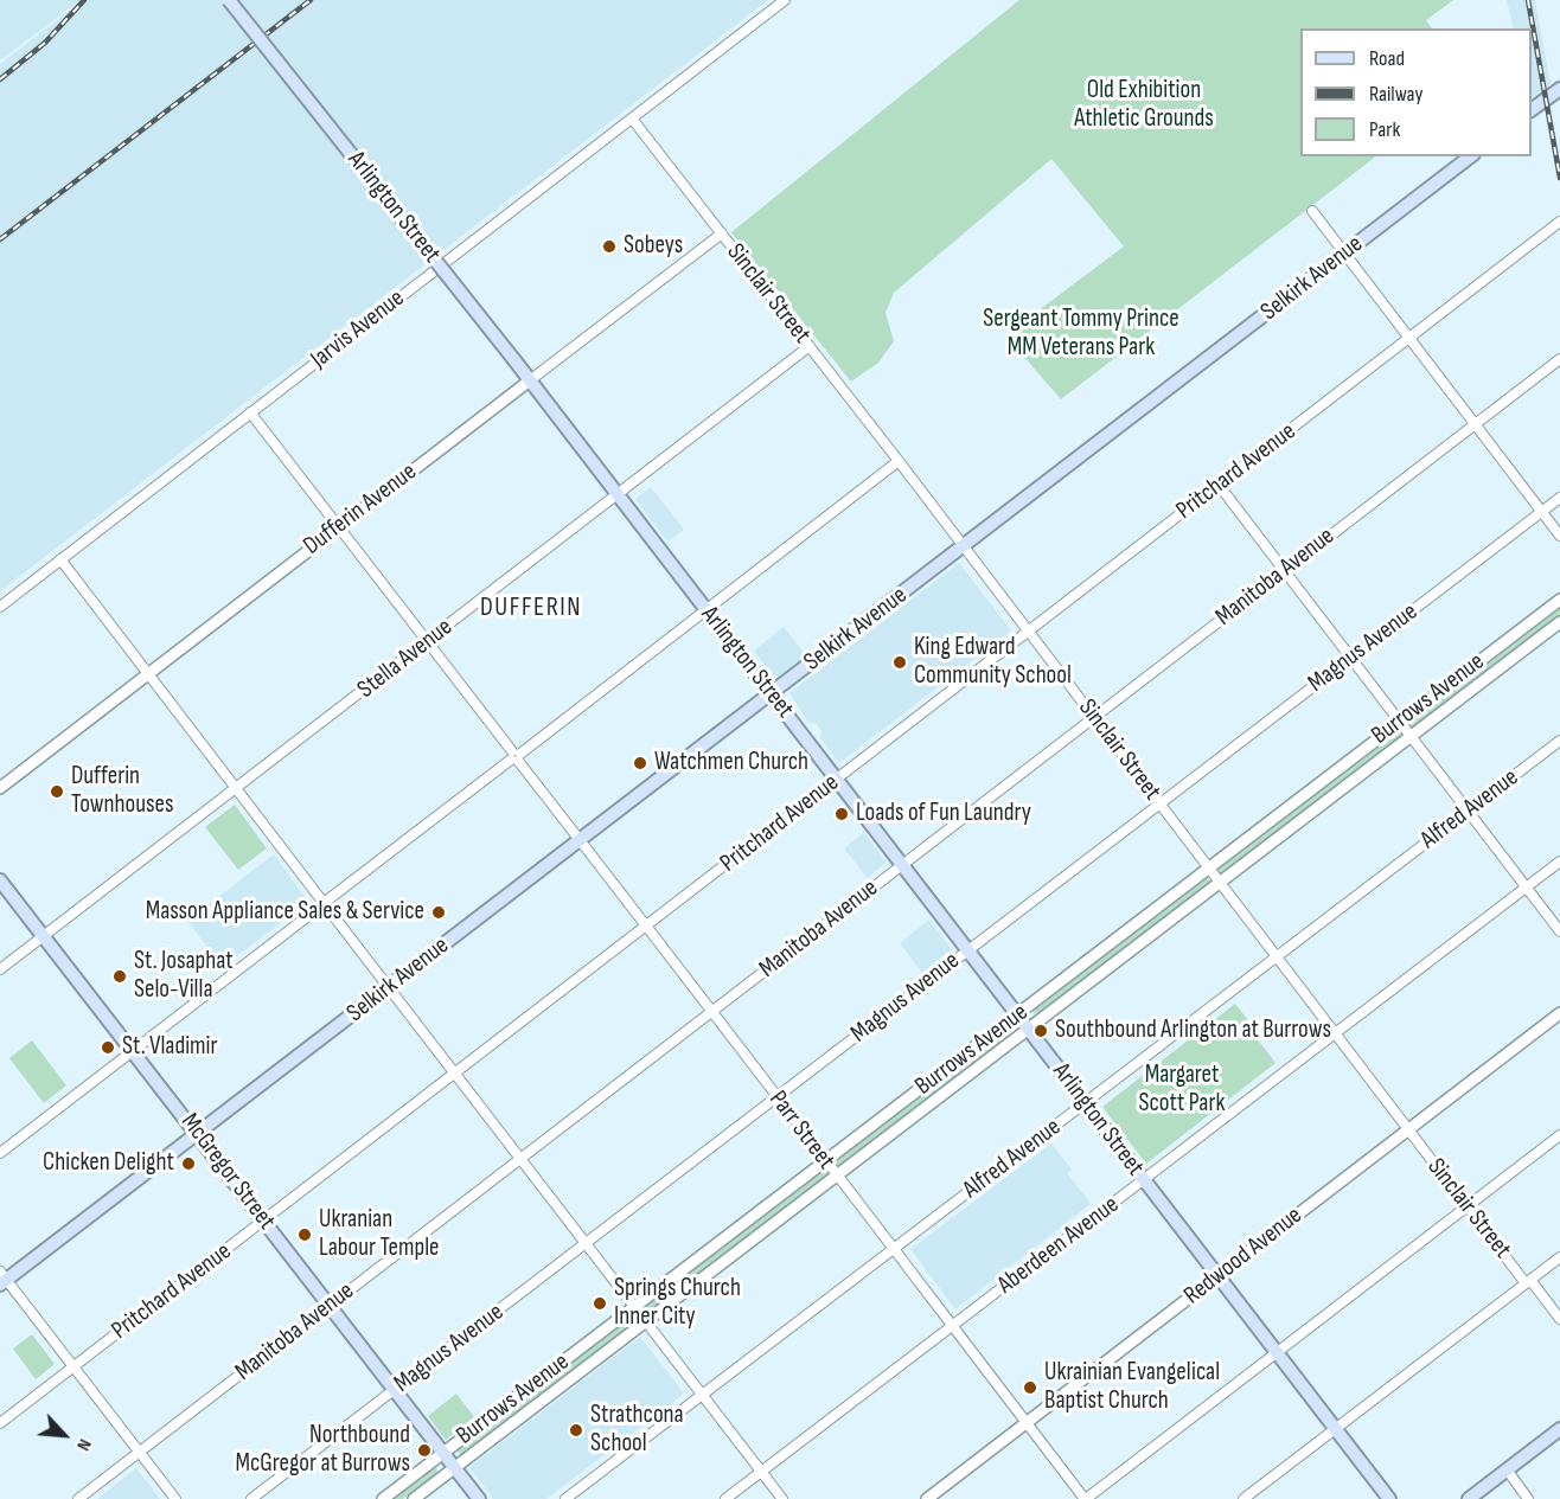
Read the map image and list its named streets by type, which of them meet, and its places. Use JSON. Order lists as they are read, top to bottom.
{
  "streets": {
    "main road": ["Arlington Street", "Selkirk Avenue", "McGregor Street"],
    "street": [
      "Sinclair Street",
      "Jarvis Avenue",
      "Pritchard Avenue",
      "Dufferin Avenue",
      "Manitoba Avenue",
      "Magnus Avenue",
      "Stella Avenue",
      "Burrows Avenue",
      "Alfred Avenue",
      "Parr Street",
      "Aberdeen Avenue",
      "Redwood Avenue"
    ]
  },
  "crossings": [
    ["Arlington Street", "Selkirk Avenue"],
    ["Arlington Street", "Pritchard Avenue"],
    ["Arlington Street", "Dufferin Avenue"],
    ["Arlington Street", "Manitoba Avenue"],
    ["Arlington Street", "Magnus Avenue"],
    ["Arlington Street", "Stella Avenue"],
    ["Arlington Street", "Burrows Avenue"],
    ["Arlington Street", "Alfred Avenue"],
    ["Arlington Street", "Aberdeen Avenue"],
    ["Arlington Street", "Redwood Avenue"],
    ["Selkirk Avenue", "Sinclair Street"],
    ["Selkirk Avenue", "Parr Street"],
    ["Selkirk Avenue", "McGregor Street"],
    ["Sinclair Street", "Jarvis Avenue"],
    ["Sinclair Street", "Pritchard Avenue"],
    ["Sinclair Street", "Dufferin Avenue"],
    ["Sinclair Street", "Manitoba Avenue"],
    ["Sinclair Street", "Magnus Avenue"],
    ["Sinclair Street", "Stella Avenue"],
    ["Sinclair Street", "Burrows Avenue"],
    ["Sinclair Street", "Alfred Avenue"],
    ["Sinclair Street", "Aberdeen Avenue"],
    ["Sinclair Street", "Redwood Avenue"],
    ["Jarvis Avenue", "Parr Street"],
    ["Pritchard Avenue", "Parr Street"],
    ["Pritchard Avenue", "McGregor Street"],
    ["Dufferin Avenue", "Parr Street"],
    ["Manitoba Avenue", "Parr Street"],
    ["Manitoba Avenue", "McGregor Street"],
    ["Magnus Avenue", "Parr Street"],
    ["Magnus Avenue", "McGregor Street"],
    ["Stella Avenue", "Parr Street"],
    ["Stella Avenue", "McGregor Street"],
    ["Burrows Avenue", "Parr Street"],
    ["Burrows Avenue", "McGregor Street"],
    ["Alfred Avenue", "Parr Street"],
    ["Parr Street", "Aberdeen Avenue"],
    ["Parr Street", "Redwood Avenue"]
  ],
  "districts": ["DUFFERIN"],
  "parks": ["Old Exhibition Athletic Grounds", "Sergeant Tommy Prince MM Veterans Park", "Margaret Scott Park"],
  "places": [
    "Sobeys",
    "King Edward Community School",
    "Watchmen Church",
    "Dufferin Townhouses",
    "Loads of Fun Laundry",
    "Masson Appliance Sales & Service",
    "St. Josaphat Selo-Villa",
    "Southbound Arlington at Burrows",
    "St. Vladimir",
    "Chicken Delight",
    "Ukranian Labour Temple",
    "Springs Church Inner City",
    "Ukrainian Evangelical Baptist Church",
    "Strathcona School",
    "Northbound McGregor at Burrows"
  ],
  "legend": ["Road", "Railway", "Park"],
  "north": "bottom right"
}
